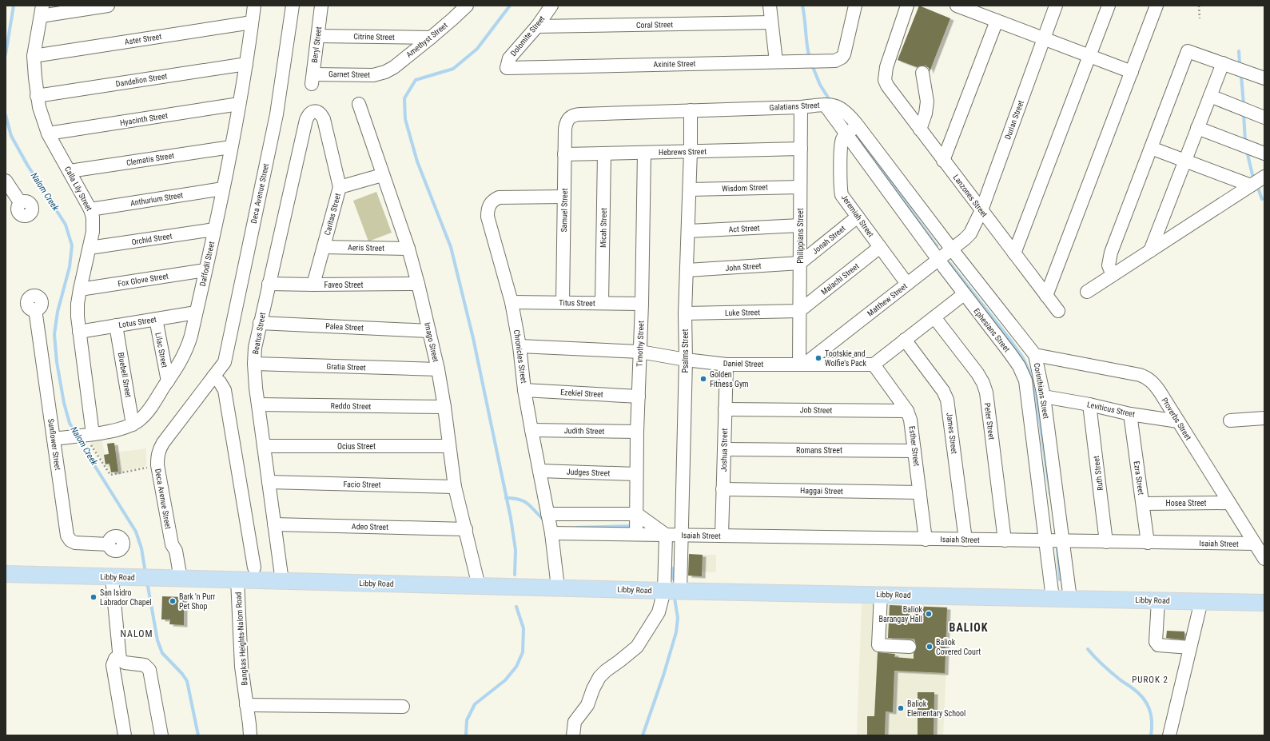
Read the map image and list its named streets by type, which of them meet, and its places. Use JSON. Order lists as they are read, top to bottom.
{
  "streets": {
    "main road": ["Libby Road"],
    "street": [
      "Coral Street",
      "Dolomite Street",
      "Citrine Street",
      "Aster Street",
      "Amethyst Street",
      "Beryl Street",
      "Axinite Street",
      "Garnet Street",
      "Dandelion Street",
      "Galatians Street",
      "Hyacinth Street",
      "Durian Street",
      "Hebrews Street",
      "Clematis Street",
      "Wisdom Street",
      "Calla Lily Street",
      "Deca Avenue Street",
      "Lanzones Street",
      "Anthurium Street",
      "Samuel Street",
      "Caritas Street",
      "Jeremiah Street",
      "Micah Street",
      "Act Street",
      "Philippians Street",
      "Orchid Street",
      "Jonah Street",
      "Aeris Street",
      "Daffodil Street",
      "John Street",
      "Malachi Street",
      "Fox Glove Street",
      "Faveo Street",
      "Matthew Street",
      "Titus Street",
      "Luke Street",
      "Lotus Street",
      "Palea Street",
      "Ephesians Street",
      "Beatus Street",
      "Imago Street",
      "Timothy Street",
      "Lilac Street",
      "Psalms Street",
      "Chronicles Street",
      "Daniel Street",
      "Gratia Street",
      "Bluebell Street",
      "Corinthians Street",
      "Ezekiel Street",
      "Reddo Street",
      "Leviticus Street",
      "Job Street",
      "Proverbs Street",
      "Peter Street",
      "Judith Street",
      "James Street",
      "Sunflower Street",
      "Ocius Street",
      "Esther Street",
      "Joshua Street",
      "Romans Street",
      "Judges Street",
      "Ruth Street",
      "Ezra Street",
      "Facio Street",
      "Haggai Street",
      "Hosea Street",
      "Adeo Street",
      "Isaiah Street",
      "Bangkas Heights-Nalom Road"
    ]
  },
  "crossings": [
    ["Coral Street", "Dolomite Street"],
    ["Dolomite Street", "Axinite Street"],
    ["Citrine Street", "Amethyst Street"],
    ["Citrine Street", "Beryl Street"],
    ["Aster Street", "Calla Lily Street"],
    ["Aster Street", "Daffodil Street"],
    ["Amethyst Street", "Garnet Street"],
    ["Beryl Street", "Garnet Street"],
    ["Dandelion Street", "Calla Lily Street"],
    ["Dandelion Street", "Daffodil Street"],
    ["Galatians Street", "Samuel Street"],
    ["Galatians Street", "Philippians Street"],
    ["Galatians Street", "Matthew Street"],
    ["Galatians Street", "Ephesians Street"],
    ["Galatians Street", "Psalms Street"],
    ["Galatians Street", "Corinthians Street"],
    ["Hyacinth Street", "Calla Lily Street"],
    ["Hyacinth Street", "Daffodil Street"],
    ["Durian Street", "Lanzones Street"],
    ["Durian Street", "Matthew Street"],
    ["Hebrews Street", "Samuel Street"],
    ["Hebrews Street", "Micah Street"],
    ["Hebrews Street", "Philippians Street"],
    ["Hebrews Street", "Timothy Street"],
    ["Hebrews Street", "Psalms Street"],
    ["Clematis Street", "Calla Lily Street"],
    ["Clematis Street", "Daffodil Street"],
    ["Wisdom Street", "Philippians Street"],
    ["Wisdom Street", "Psalms Street"],
    ["Calla Lily Street", "Anthurium Street"],
    ["Calla Lily Street", "Orchid Street"],
    ["Calla Lily Street", "Daffodil Street"],
    ["Calla Lily Street", "Fox Glove Street"],
    ["Calla Lily Street", "Lotus Street"],
    ["Deca Avenue Street", "Libby Road"],
    ["Anthurium Street", "Daffodil Street"],
    ["Samuel Street", "Titus Street"],
    ["Samuel Street", "Chronicles Street"],
    ["Caritas Street", "Aeris Street"],
    ["Caritas Street", "Faveo Street"],
    ["Caritas Street", "Beatus Street"],
    ["Jeremiah Street", "Jonah Street"],
    ["Jeremiah Street", "Malachi Street"],
    ["Jeremiah Street", "Matthew Street"],
    ["Jeremiah Street", "Ephesians Street"],
    ["Micah Street", "Titus Street"],
    ["Act Street", "Philippians Street"],
    ["Act Street", "Psalms Street"],
    ["Philippians Street", "Jonah Street"],
    ["Philippians Street", "John Street"],
    ["Philippians Street", "Malachi Street"],
    ["Philippians Street", "Matthew Street"],
    ["Philippians Street", "Luke Street"],
    ["Philippians Street", "Daniel Street"],
    ["Orchid Street", "Daffodil Street"],
    ["Jonah Street", "John Street"],
    ["Aeris Street", "Imago Street"],
    ["Daffodil Street", "Fox Glove Street"],
    ["Daffodil Street", "Lotus Street"],
    ["Daffodil Street", "Lilac Street"],
    ["Daffodil Street", "Bluebell Street"],
    ["Daffodil Street", "Sunflower Street"],
    ["John Street", "Psalms Street"],
    ["Malachi Street", "Luke Street"],
    ["Faveo Street", "Beatus Street"],
    ["Faveo Street", "Imago Street"],
    ["Matthew Street", "Ephesians Street"],
    ["Matthew Street", "Daniel Street"],
    ["Matthew Street", "Corinthians Street"],
    ["Titus Street", "Timothy Street"],
    ["Titus Street", "Chronicles Street"],
    ["Luke Street", "Psalms Street"],
    ["Lotus Street", "Lilac Street"],
    ["Lotus Street", "Bluebell Street"],
    ["Palea Street", "Beatus Street"],
    ["Palea Street", "Imago Street"],
    ["Ephesians Street", "Isaiah Street"],
    ["Ephesians Street", "Libby Road"],
    ["Beatus Street", "Gratia Street"],
    ["Beatus Street", "Reddo Street"],
    ["Beatus Street", "Ocius Street"],
    ["Beatus Street", "Facio Street"],
    ["Beatus Street", "Adeo Street"],
    ["Beatus Street", "Libby Road"],
    ["Imago Street", "Gratia Street"],
    ["Imago Street", "Reddo Street"],
    ["Imago Street", "Ocius Street"],
    ["Imago Street", "Facio Street"],
    ["Imago Street", "Adeo Street"],
    ["Imago Street", "Libby Road"],
    ["Timothy Street", "Daniel Street"],
    ["Timothy Street", "Ezekiel Street"],
    ["Timothy Street", "Judith Street"],
    ["Timothy Street", "Judges Street"],
    ["Timothy Street", "Isaiah Street"],
    ["Psalms Street", "Daniel Street"],
    ["Psalms Street", "Isaiah Street"],
    ["Psalms Street", "Libby Road"],
    ["Chronicles Street", "Daniel Street"],
    ["Chronicles Street", "Ezekiel Street"],
    ["Chronicles Street", "Judith Street"],
    ["Chronicles Street", "Judges Street"],
    ["Chronicles Street", "Isaiah Street"],
    ["Chronicles Street", "Libby Road"],
    ["Daniel Street", "Esther Street"],
    ["Daniel Street", "Joshua Street"],
    ["Corinthians Street", "Leviticus Street"],
    ["Corinthians Street", "Proverbs Street"],
    ["Corinthians Street", "Isaiah Street"],
    ["Leviticus Street", "Proverbs Street"],
    ["Leviticus Street", "Ruth Street"],
    ["Leviticus Street", "Ezra Street"],
    ["Job Street", "Esther Street"],
    ["Job Street", "Joshua Street"],
    ["Proverbs Street", "Hosea Street"],
    ["Proverbs Street", "Isaiah Street"],
    ["Peter Street", "Isaiah Street"],
    ["James Street", "Isaiah Street"],
    ["Esther Street", "Romans Street"],
    ["Esther Street", "Haggai Street"],
    ["Esther Street", "Isaiah Street"],
    ["Joshua Street", "Romans Street"],
    ["Joshua Street", "Haggai Street"],
    ["Joshua Street", "Isaiah Street"],
    ["Ruth Street", "Isaiah Street"],
    ["Ezra Street", "Hosea Street"],
    ["Ezra Street", "Isaiah Street"],
    ["Libby Road", "Bangkas Heights-Nalom Road"]
  ],
  "districts": ["BALIOK", "NALOM", "PUROK 2"],
  "water": ["Nalom Creek"],
  "places": [
    "Tootskie and Wolfie's Pack",
    "Golden Fitness Gym",
    "San Isidro Labrador Chapel",
    "Bark 'n Purr Pet Shop",
    "Baliok Barangay Hall",
    "Baliok Covered Court",
    "Baliok Elementary School"
  ]
}
